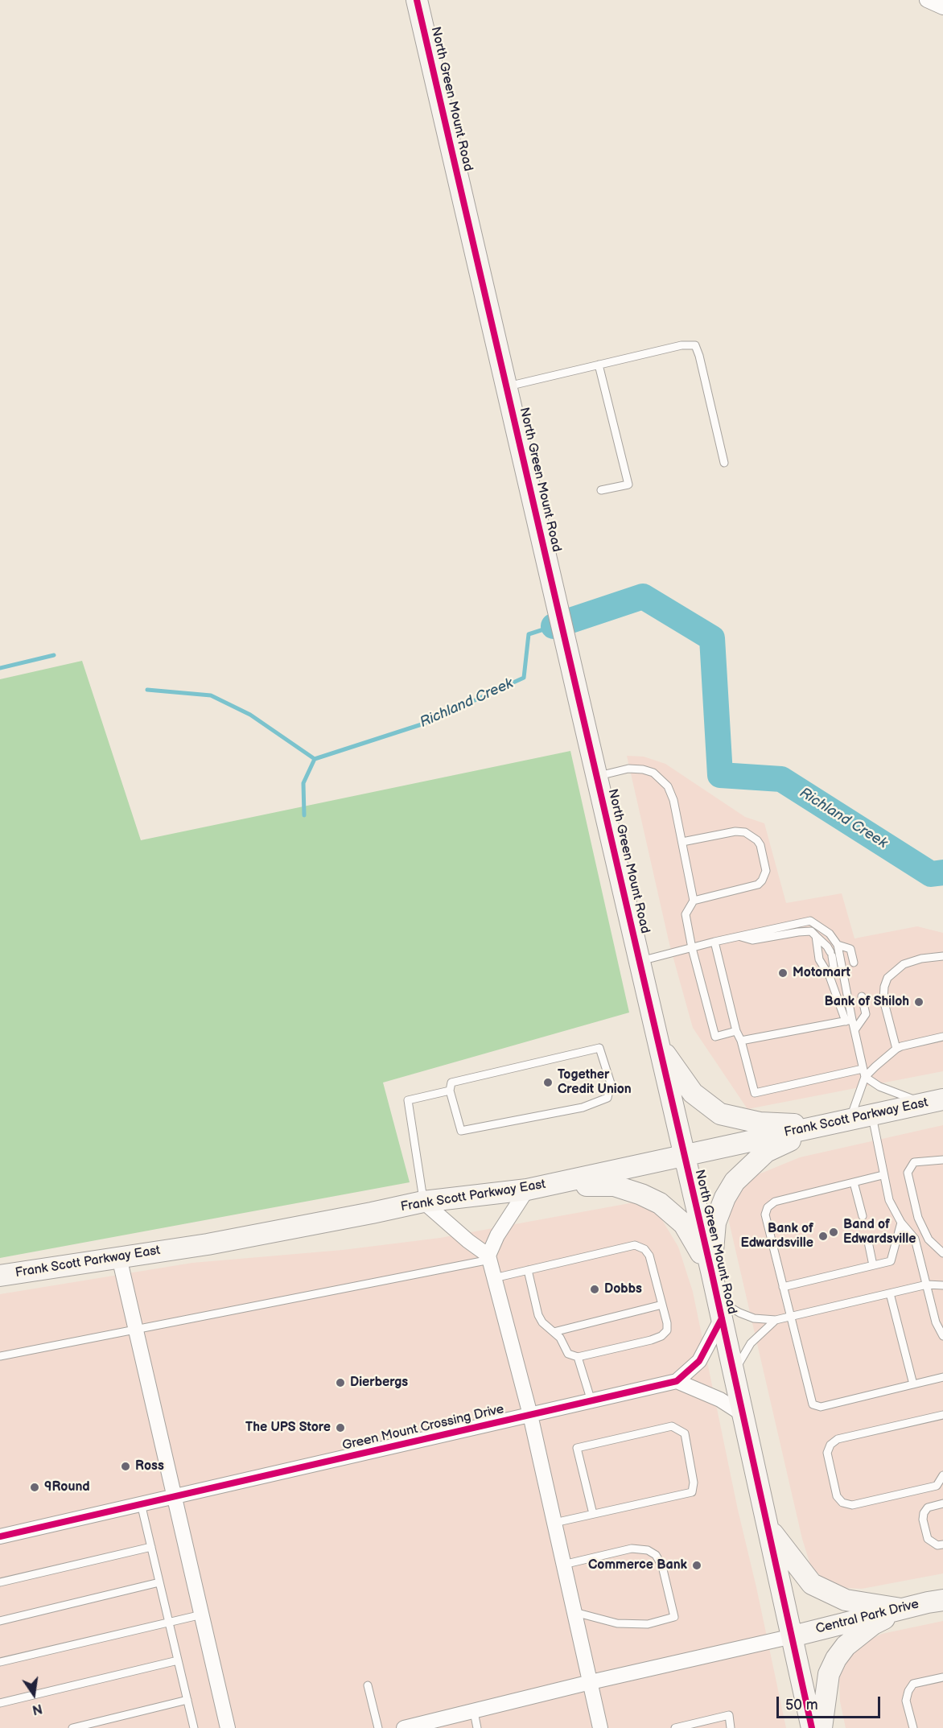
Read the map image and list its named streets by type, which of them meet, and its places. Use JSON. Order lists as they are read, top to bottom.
{
  "streets": {
    "street": [
      "North Green Mount Road",
      "Frank Scott Parkway East",
      "Green Mount Crossing Drive",
      "Central Park Drive"
    ]
  },
  "crossings": [
    ["North Green Mount Road", "Frank Scott Parkway East"],
    ["North Green Mount Road", "Central Park Drive"]
  ],
  "water": ["Richland Creek"],
  "places": [
    "Motomart",
    "Bank of Shiloh",
    "Together Credit Union",
    "Band of Edwardsville",
    "Bank of Edwardsville",
    "Dobbs",
    "Dierbergs",
    "The UPS Store",
    "Ross",
    "9Round",
    "Commerce Bank"
  ],
  "scale_bar": "50 m",
  "north": "bottom"
}
